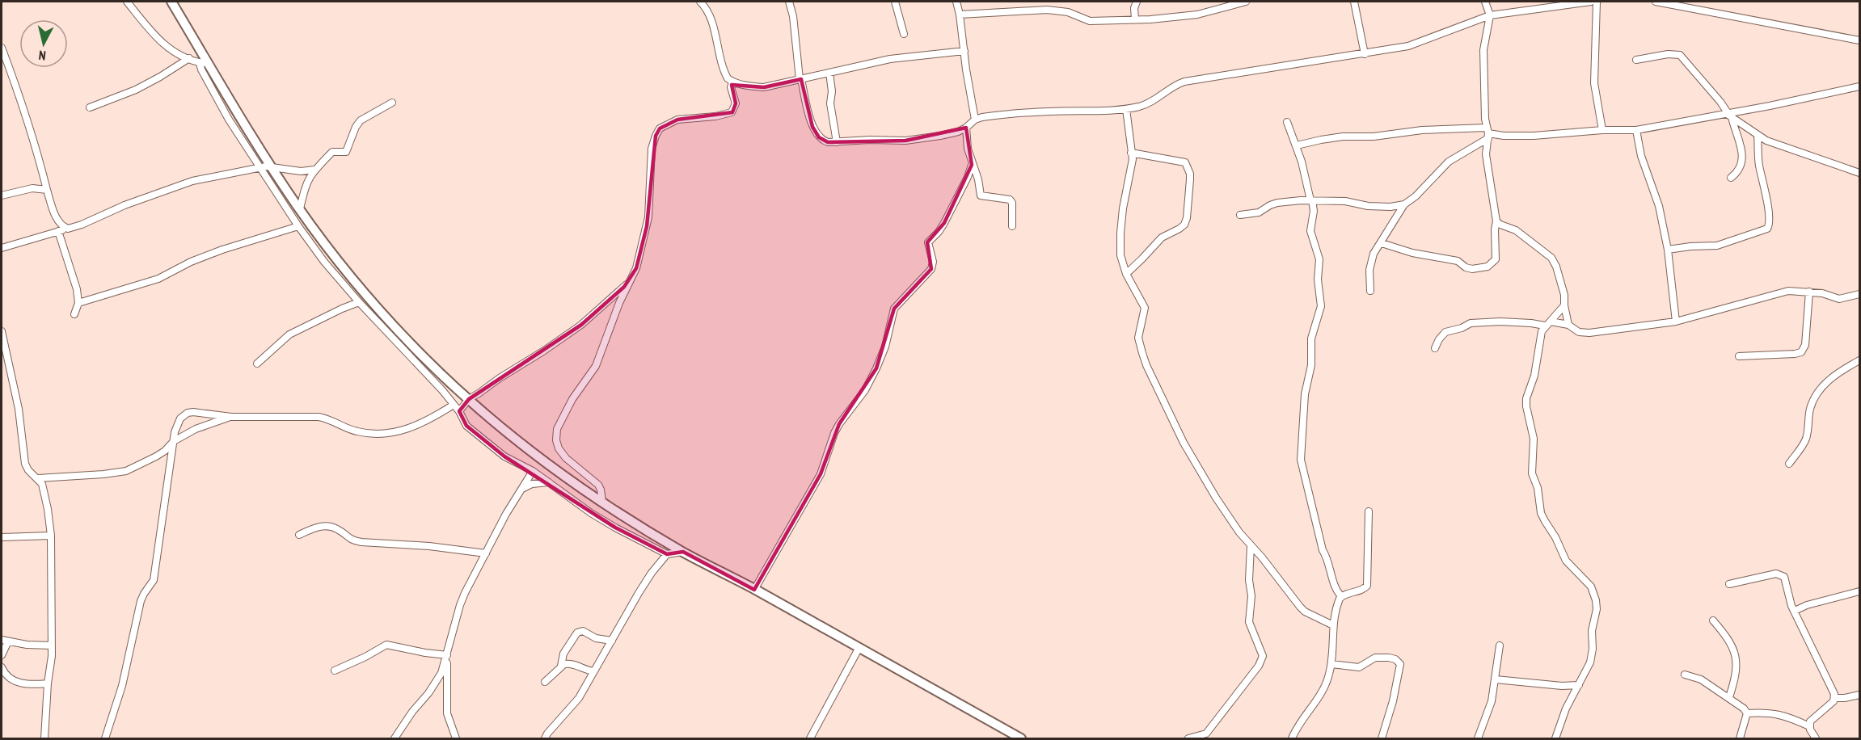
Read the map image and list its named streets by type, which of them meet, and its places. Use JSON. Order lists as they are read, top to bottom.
{
  "north": "bottom"
}
